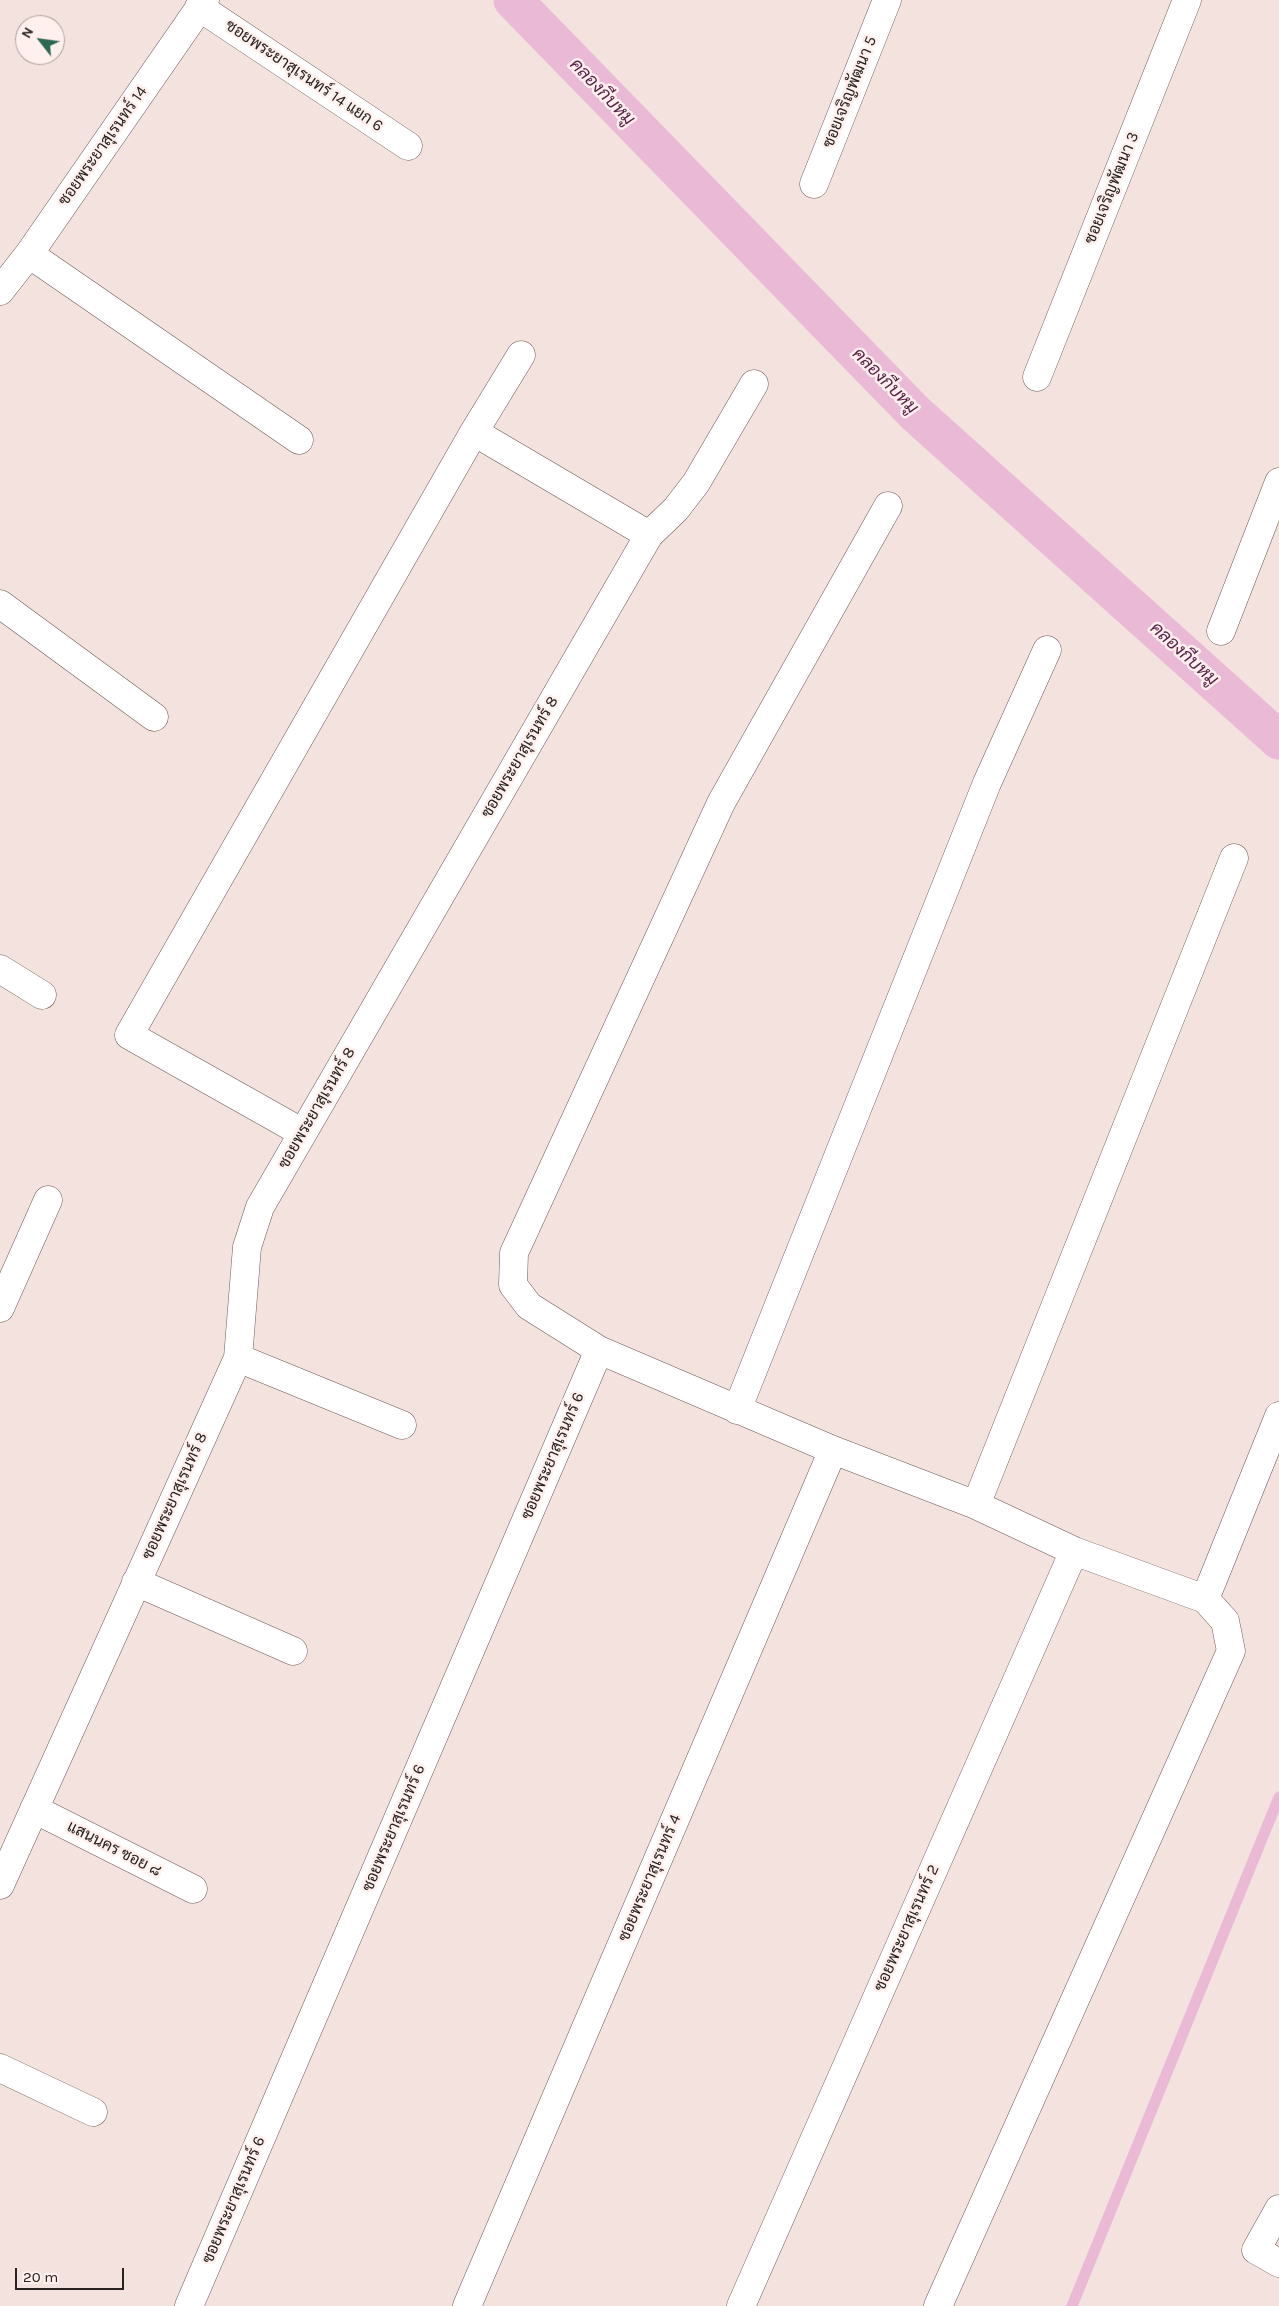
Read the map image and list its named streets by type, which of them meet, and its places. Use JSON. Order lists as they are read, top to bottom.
{
  "streets": {
    "street": [
      "ซอยพระยาสุเรนทร์ 14 แยก 6",
      "ซอยเจริญพัฒนา 5",
      "ซอยพระยาสุเรนทร์ 14",
      "ซอยเจริญพัฒนา 3",
      "ซอยพระยาสุเรนทร์ 8",
      "ซอยพระยาสุเรนทร์ 6",
      "แสนนคร ซอย ๘",
      "ซอยพระยาสุเรนทร์ 4",
      "ซอยพระยาสุเรนทร์ 2"
    ]
  },
  "crossings": [
    ["ซอยพระยาสุเรนทร์ 14 แยก 6", "ซอยพระยาสุเรนทร์ 14"],
    ["ซอยพระยาสุเรนทร์ 8", "แสนนคร ซอย ๘"]
  ],
  "water": ["คลองกีบหมู"],
  "scale_bar": "20 m",
  "north": "top left"
}
